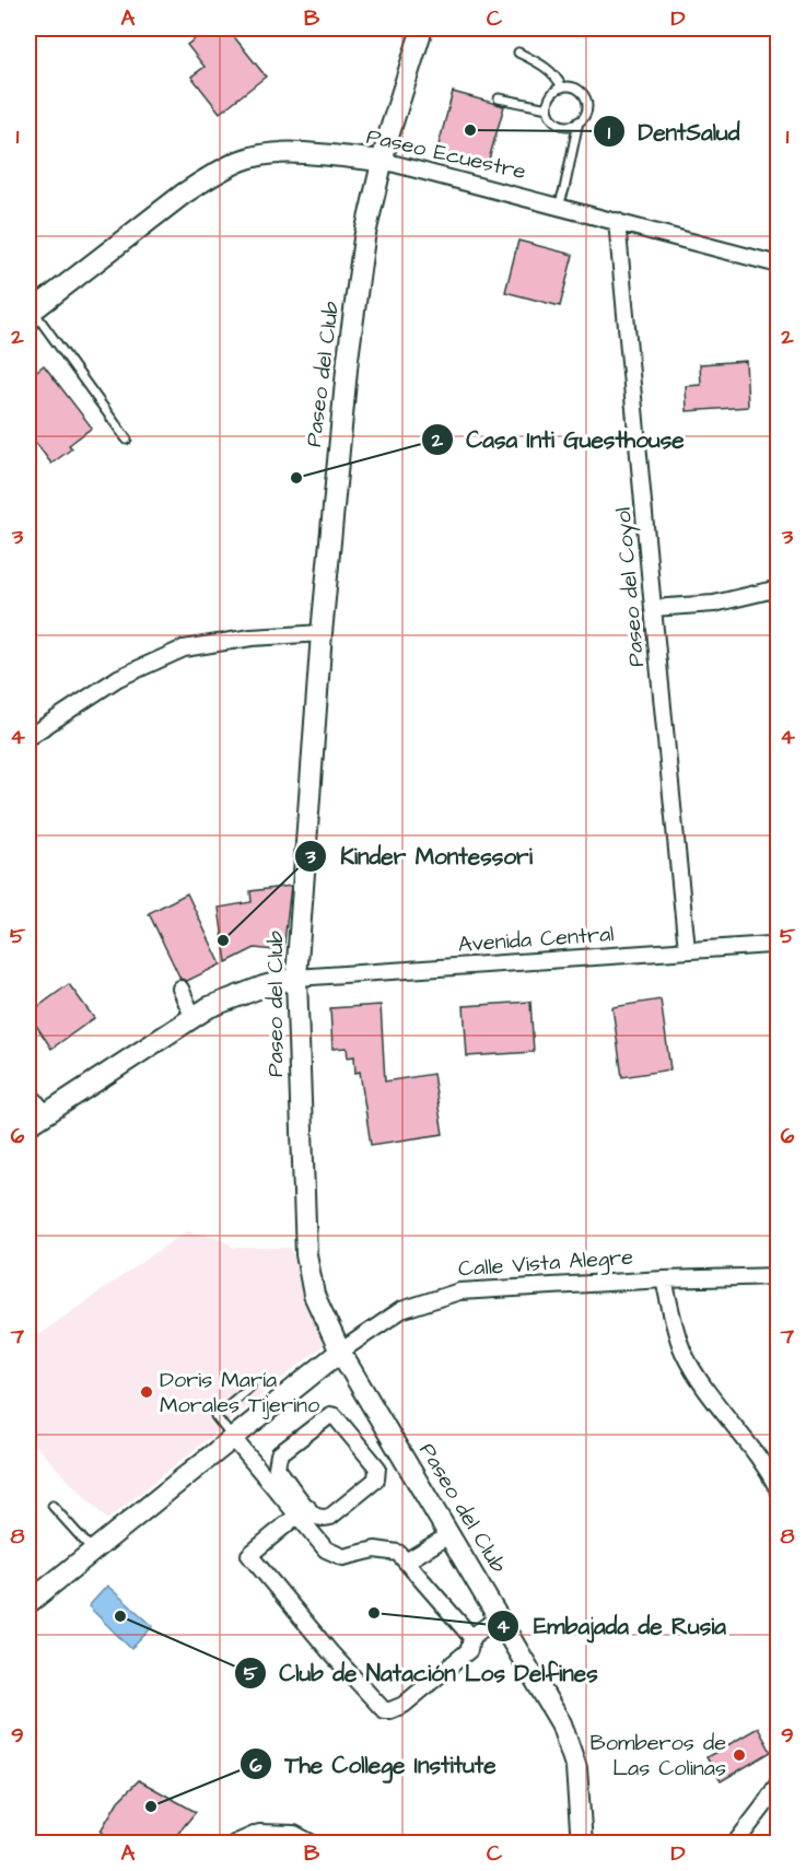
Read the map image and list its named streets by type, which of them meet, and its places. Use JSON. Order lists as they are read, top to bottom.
{
  "streets": {
    "street": [
      "Paseo Ecuestre",
      "Paseo del Club",
      "Paseo del Coyol",
      "Avenida Central",
      "Calle Vista Alegre"
    ]
  },
  "crossings": [
    ["Paseo Ecuestre", "Paseo del Club"],
    ["Paseo Ecuestre", "Paseo del Coyol"],
    ["Paseo del Club", "Avenida Central"],
    ["Paseo del Club", "Calle Vista Alegre"],
    ["Paseo del Coyol", "Avenida Central"]
  ],
  "places": [
    "DentSalud",
    "Casa Inti Guesthouse",
    "Kinder Montessori",
    "Doris María Morales Tijerino",
    "Embajada de Rusia",
    "Club de Natación Los Delfines",
    "Bomberos de Las Colinas",
    "The College Institute"
  ],
  "grid": {
    "columns": [
      "A",
      "B",
      "C",
      "D"
    ],
    "rows": [
      "1",
      "2",
      "3",
      "4",
      "5",
      "6",
      "7",
      "8",
      "9"
    ]
  }
}
